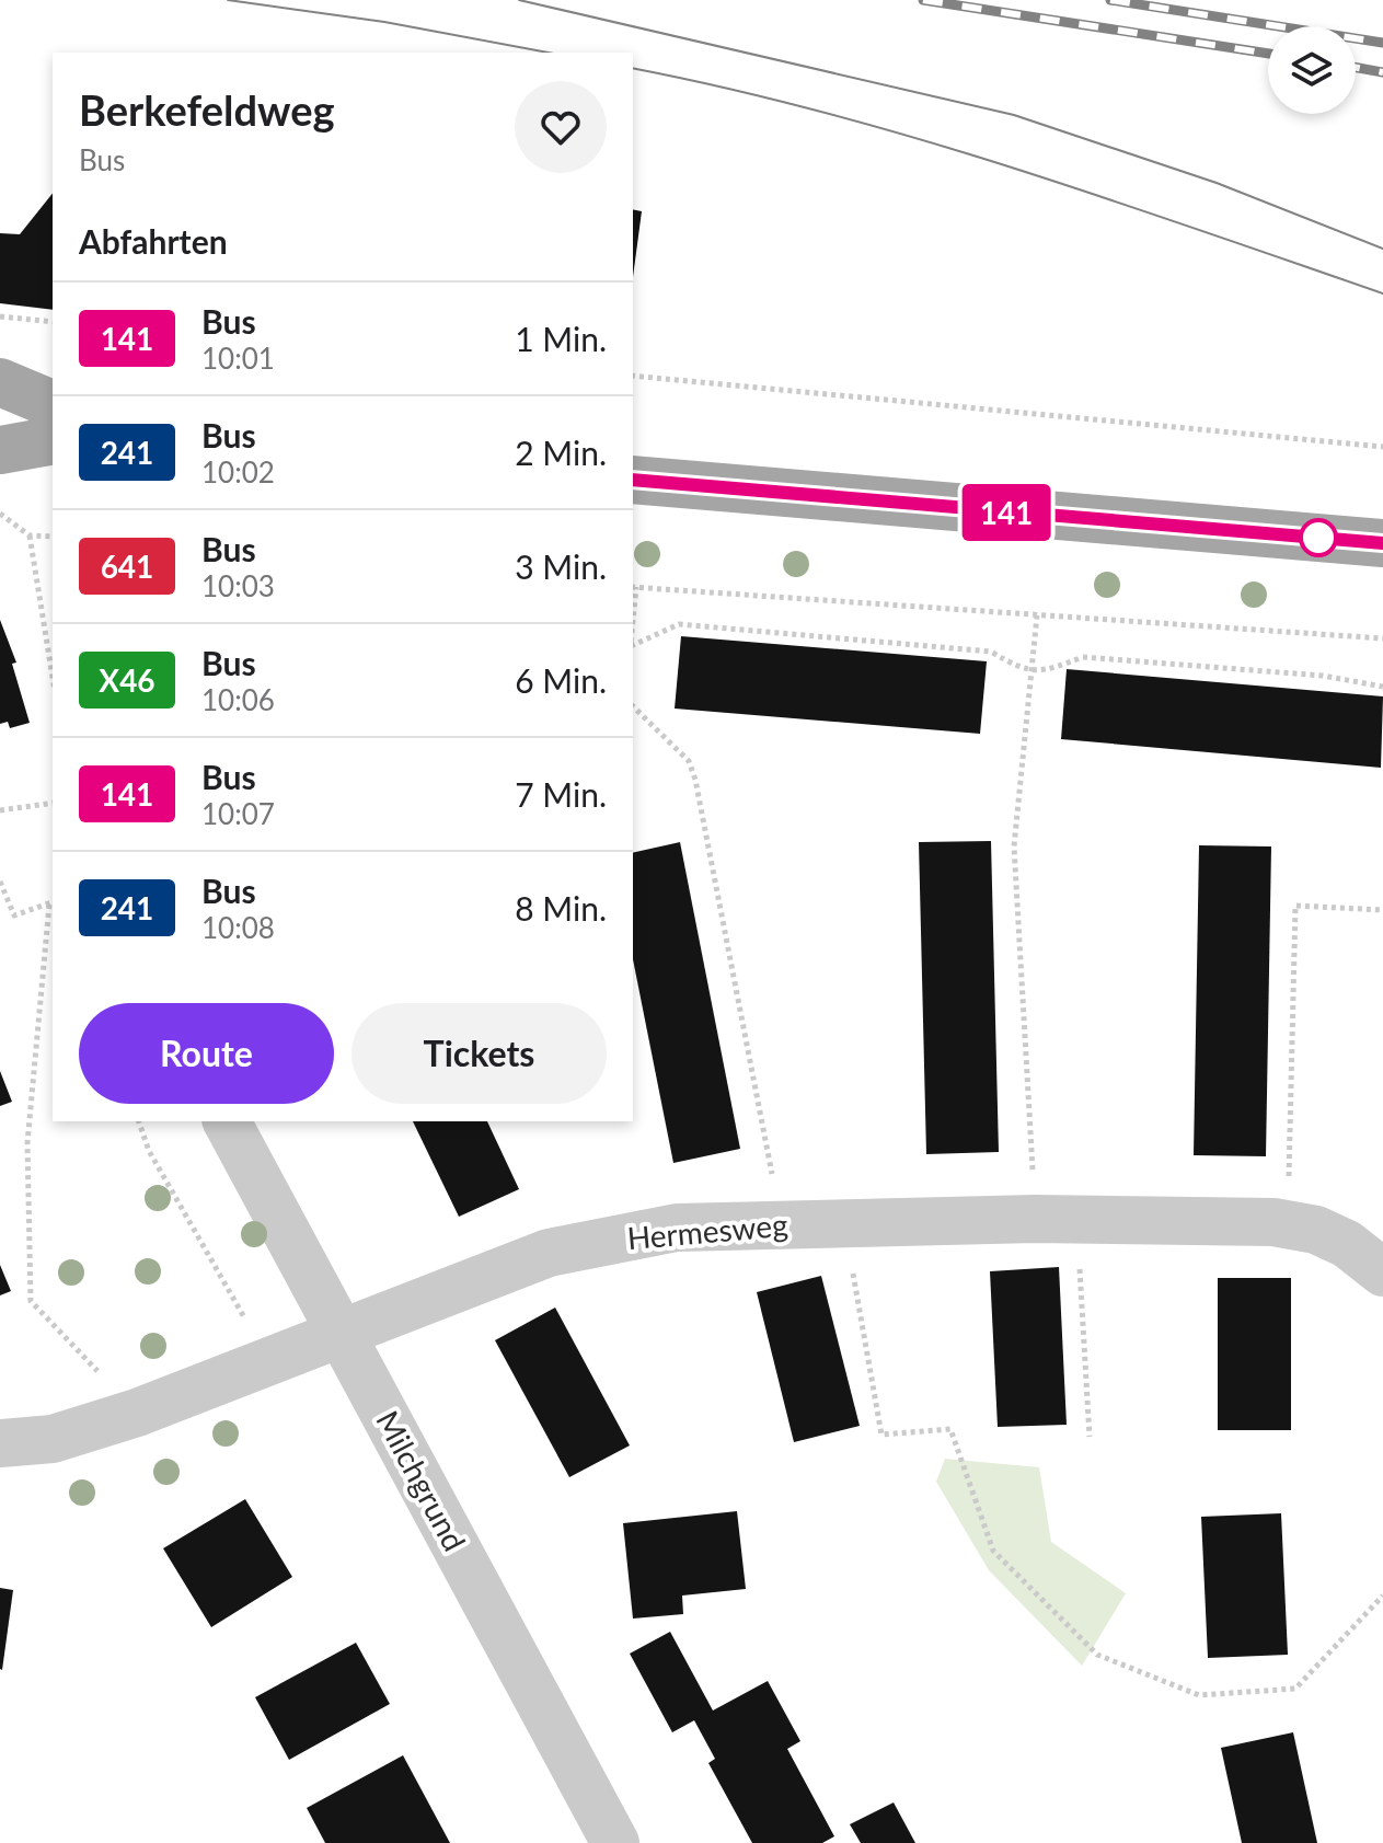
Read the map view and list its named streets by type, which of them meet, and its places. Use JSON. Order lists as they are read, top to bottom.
{
  "streets": {
    "street": ["Hermesweg", "Milchgrund"]
  },
  "crossings": [
    ["Hermesweg", "Milchgrund"]
  ],
  "lines": ["bus line 141"],
  "page": {
    "on_map": "141",
    "heading": [
      ["Berkefeldweg", "Bus"],
      "Abfahrten"
    ],
    "list": [
      {
        "mark": "141",
        "name": "Bus",
        "note": "10:01",
        "value": "1 Min."
      },
      {
        "mark": "241",
        "name": "Bus",
        "note": "10:02",
        "value": "2 Min."
      },
      {
        "mark": "641",
        "name": "Bus",
        "note": "10:03",
        "value": "3 Min."
      },
      {
        "mark": "X46",
        "name": "Bus",
        "note": "10:06",
        "value": "6 Min."
      },
      {
        "mark": "141",
        "name": "Bus",
        "note": "10:07",
        "value": "7 Min."
      },
      {
        "mark": "241",
        "name": "Bus",
        "note": "10:08",
        "value": "8 Min."
      }
    ],
    "buttons": ["Route", "Tickets"]
  }
}
